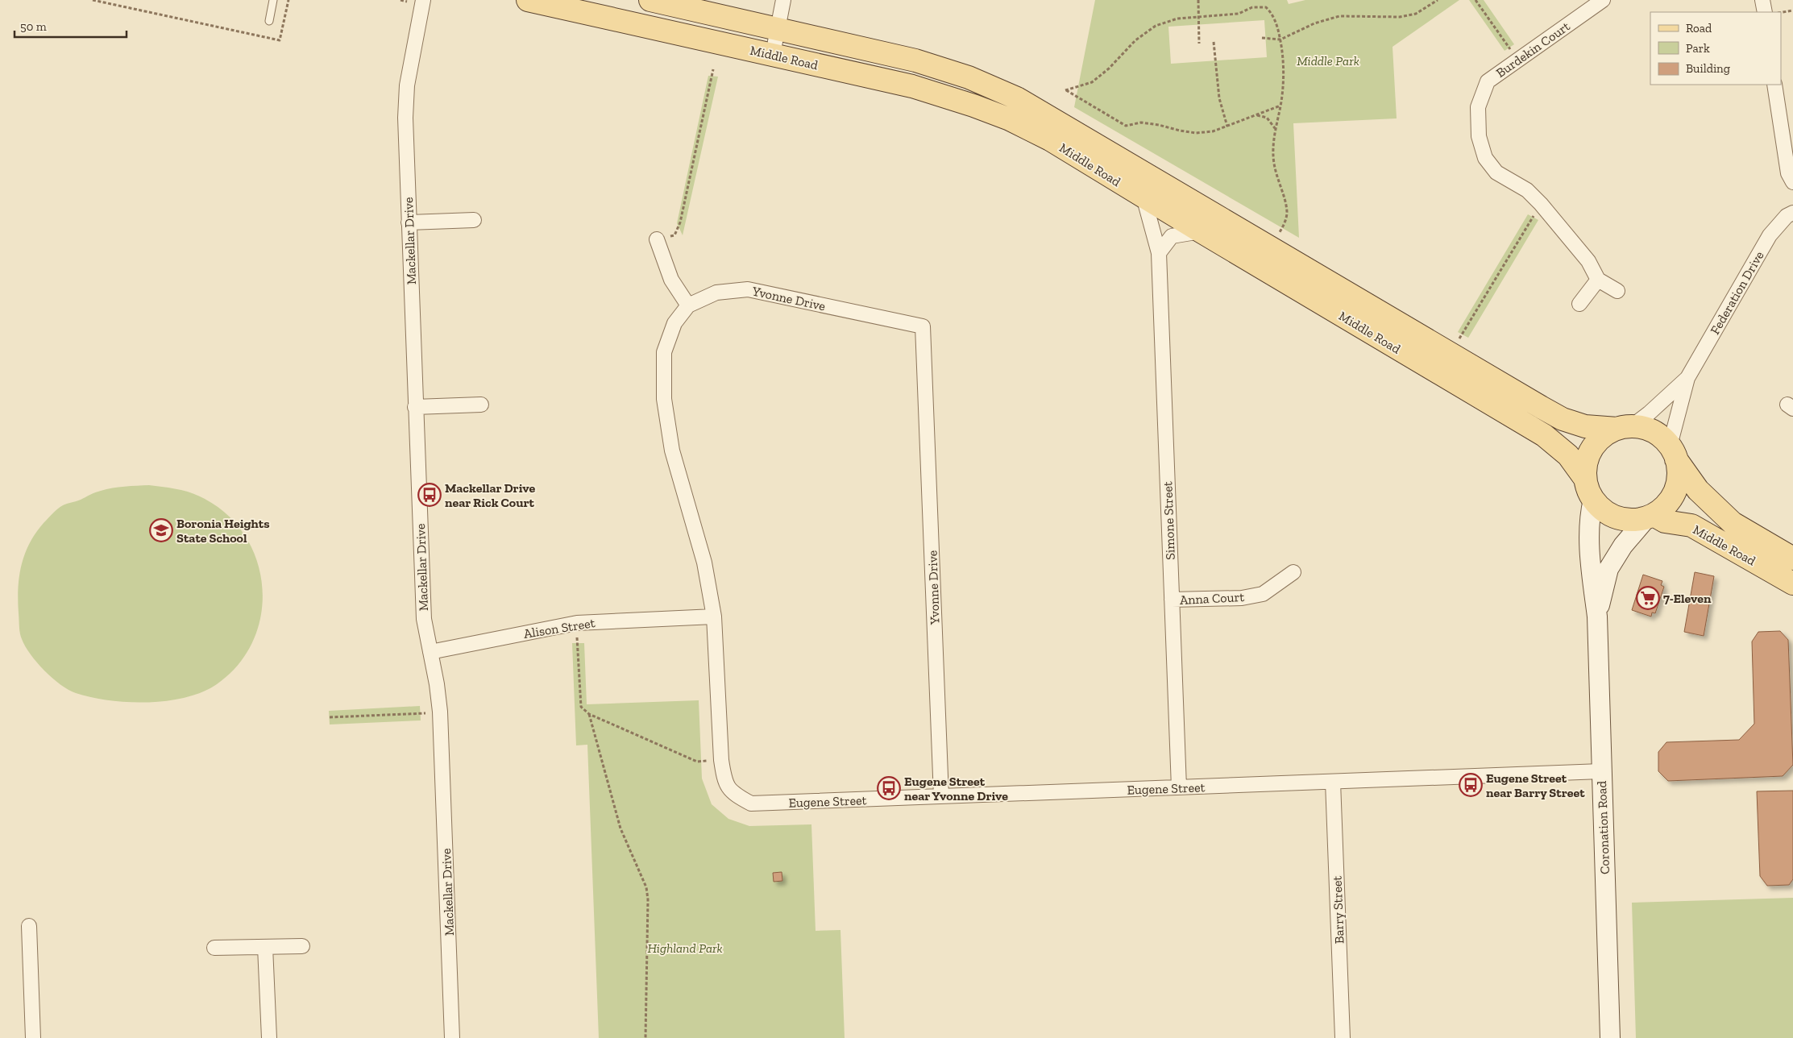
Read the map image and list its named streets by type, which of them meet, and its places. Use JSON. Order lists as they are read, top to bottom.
{
  "streets": {
    "main road": ["Middle Road"],
    "street": [
      "Burdekin Court",
      "Mackellar Drive",
      "Federation Drive",
      "Yvonne Drive",
      "Simone Street",
      "Anna Court",
      "Alison Street",
      "Eugene Street",
      "Coronation Road",
      "Barry Street"
    ]
  },
  "crossings": [
    ["Middle Road", "Federation Drive"],
    ["Middle Road", "Simone Street"],
    ["Middle Road", "Coronation Road"],
    ["Mackellar Drive", "Alison Street"],
    ["Federation Drive", "Coronation Road"],
    ["Yvonne Drive", "Alison Street"],
    ["Yvonne Drive", "Eugene Street"],
    ["Simone Street", "Anna Court"],
    ["Simone Street", "Eugene Street"],
    ["Eugene Street", "Coronation Road"],
    ["Eugene Street", "Barry Street"]
  ],
  "parks": ["Middle Park", "Highland Park"],
  "places": {
    "bus stop": ["Mackellar Drive near Rick Court", "Eugene Street near Barry Street", "Eugene Street near Yvonne Drive"],
    "school or university": ["Boronia Heights State School"],
    "supermarket": ["7-Eleven"]
  },
  "legend": ["Road", "Park", "Building"],
  "scale_bar": "50 m"
}
